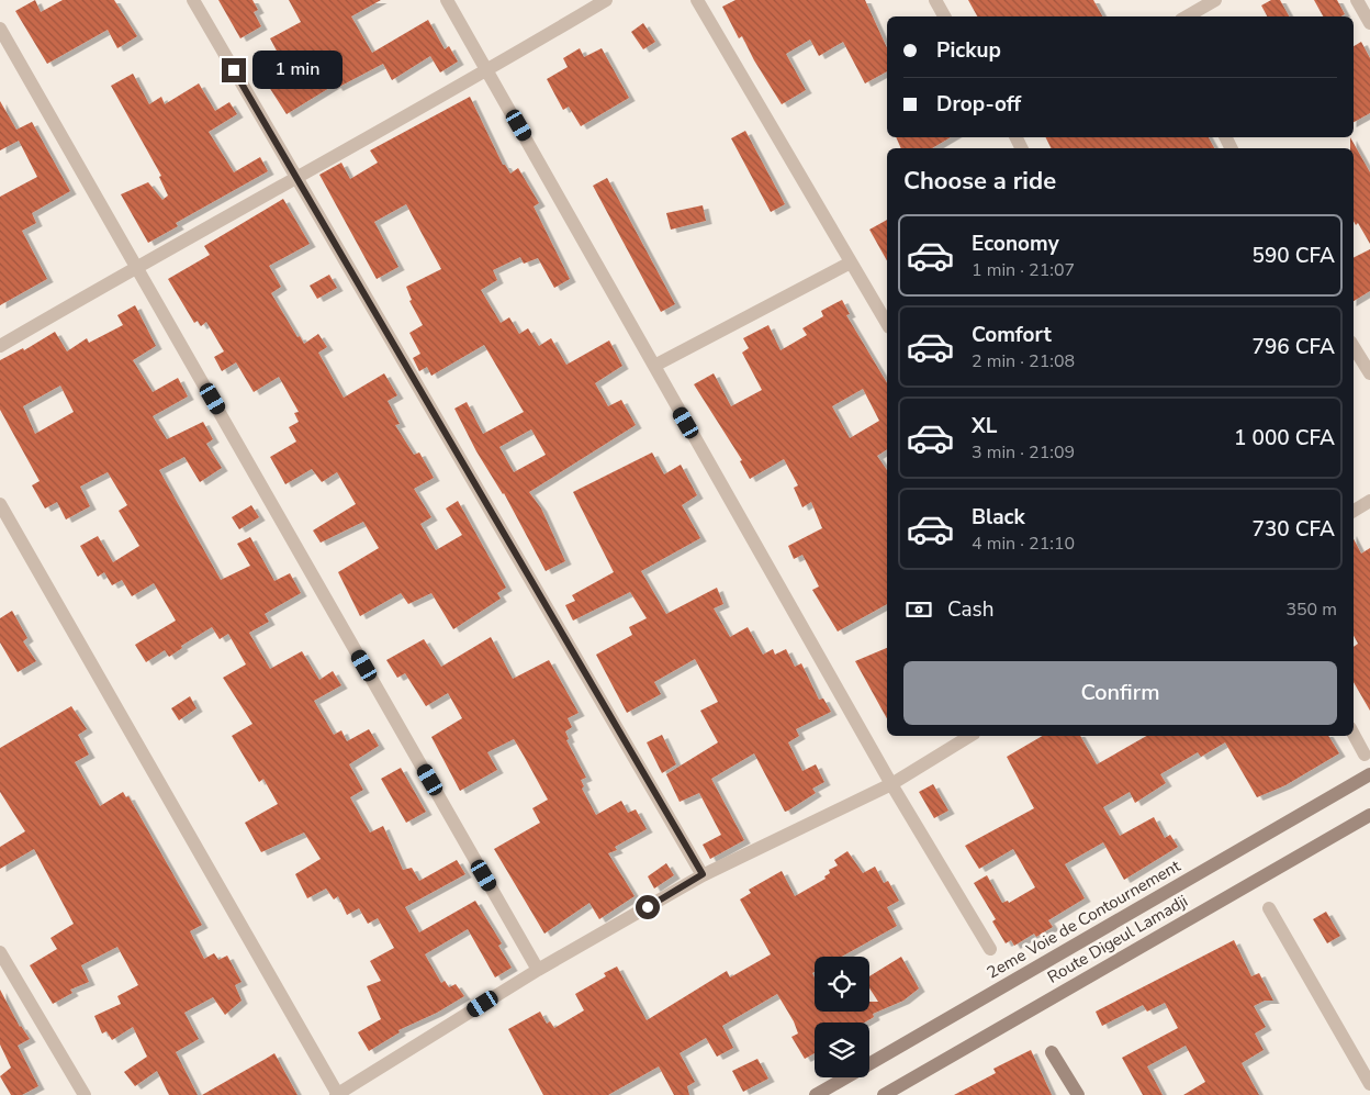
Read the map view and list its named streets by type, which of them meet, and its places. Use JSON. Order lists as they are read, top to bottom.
{
  "streets": {
    "main road": ["2eme Voie de Contournement", "Route Digeul Lamadji"]
  },
  "page": {
    "banner": ["Pickup", "Drop-off"],
    "bubble": "1 min",
    "heading": "Choose a ride",
    "list": [
      {
        "name": "Economy",
        "note": "1 min · 21:07",
        "value": "590 CFA"
      },
      {
        "name": "Comfort",
        "note": "2 min · 21:08",
        "value": "796 CFA"
      },
      {
        "name": "XL",
        "note": "3 min · 21:09",
        "value": "1 000 CFA"
      },
      {
        "name": "Black",
        "note": "4 min · 21:10",
        "value": "730 CFA"
      }
    ],
    "pay": ["Cash", "350 m"],
    "buttons": "Confirm"
  }
}
